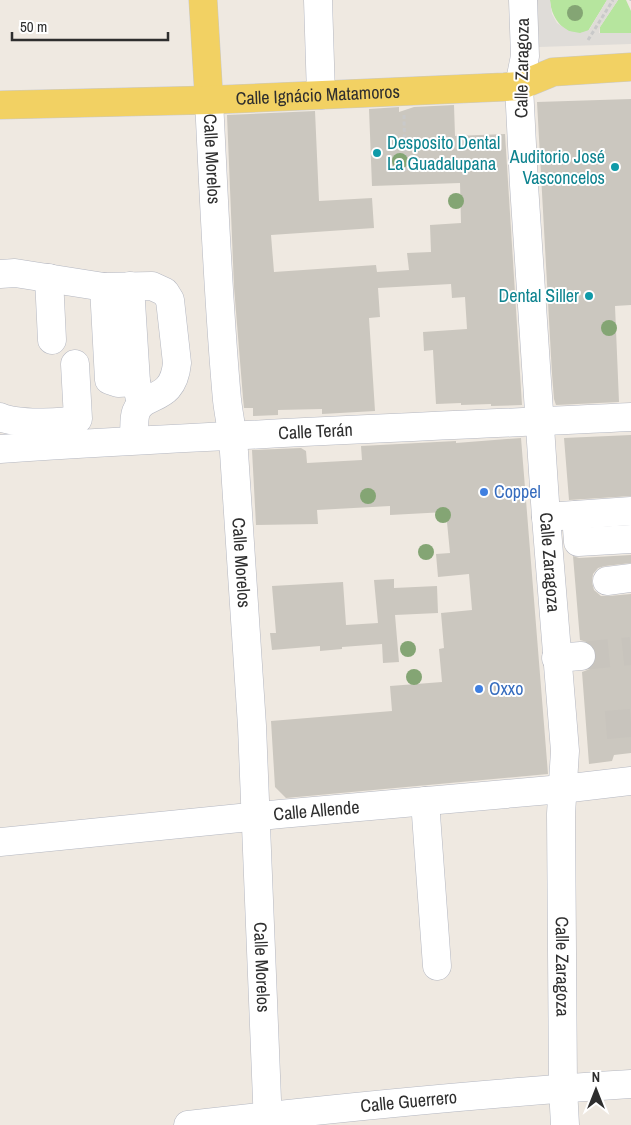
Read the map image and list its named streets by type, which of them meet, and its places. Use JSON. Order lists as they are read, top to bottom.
{
  "streets": {
    "main road": ["Calle Ignácio Matamoros", "Calle Morelos"],
    "street": [
      "Calle Zaragoza",
      "Calle Terán",
      "Calle Allende",
      "Calle Guerrero"
    ]
  },
  "crossings": [
    ["Calle Zaragoza", "Calle Ignácio Matamoros"],
    ["Calle Zaragoza", "Calle Terán"],
    ["Calle Zaragoza", "Calle Allende"],
    ["Calle Zaragoza", "Calle Guerrero"],
    ["Calle Ignácio Matamoros", "Calle Morelos"],
    ["Calle Morelos", "Calle Terán"],
    ["Calle Morelos", "Calle Allende"],
    ["Calle Morelos", "Calle Guerrero"]
  ],
  "places": [
    "Desposito Dental La Guadalupana",
    "Auditorio José Vasconcelos",
    "Dental Siller",
    "Coppel",
    "Oxxo"
  ],
  "scale_bar": "50 m",
  "north": "top"
}
